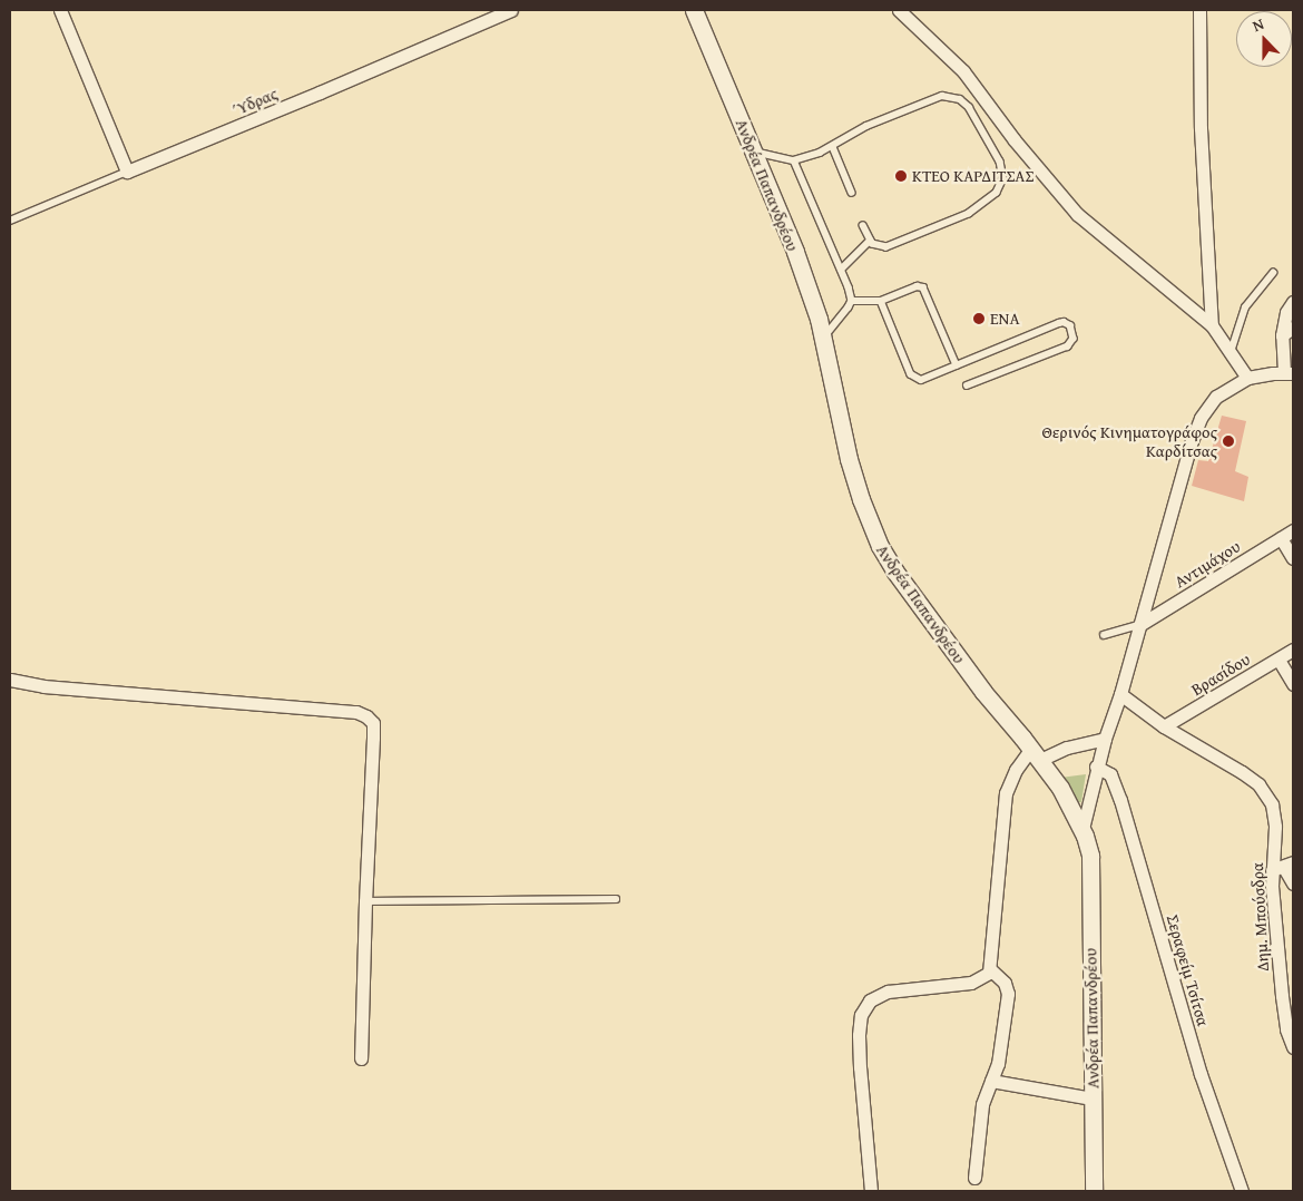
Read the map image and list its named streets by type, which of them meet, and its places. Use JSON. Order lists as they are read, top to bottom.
{
  "streets": {
    "main road": ["Ανδρέα Παπανδρέου"],
    "street": [
      "Ύδρας",
      "Αντιμάχου",
      "Βρασίδου",
      "Δημ. Μπούσδρα",
      "Σεραφείμ Τσίτσα"
    ]
  },
  "crossings": [
    ["Βρασίδου", "Δημ. Μπούσδρα"]
  ],
  "places": ["ΚΤΕΟ ΚΑΡΔΙΤΣΑΣ", "ΕΝΑ", "Θερινός Κινηματογράφος Καρδίτσας"],
  "north": "top"
}
